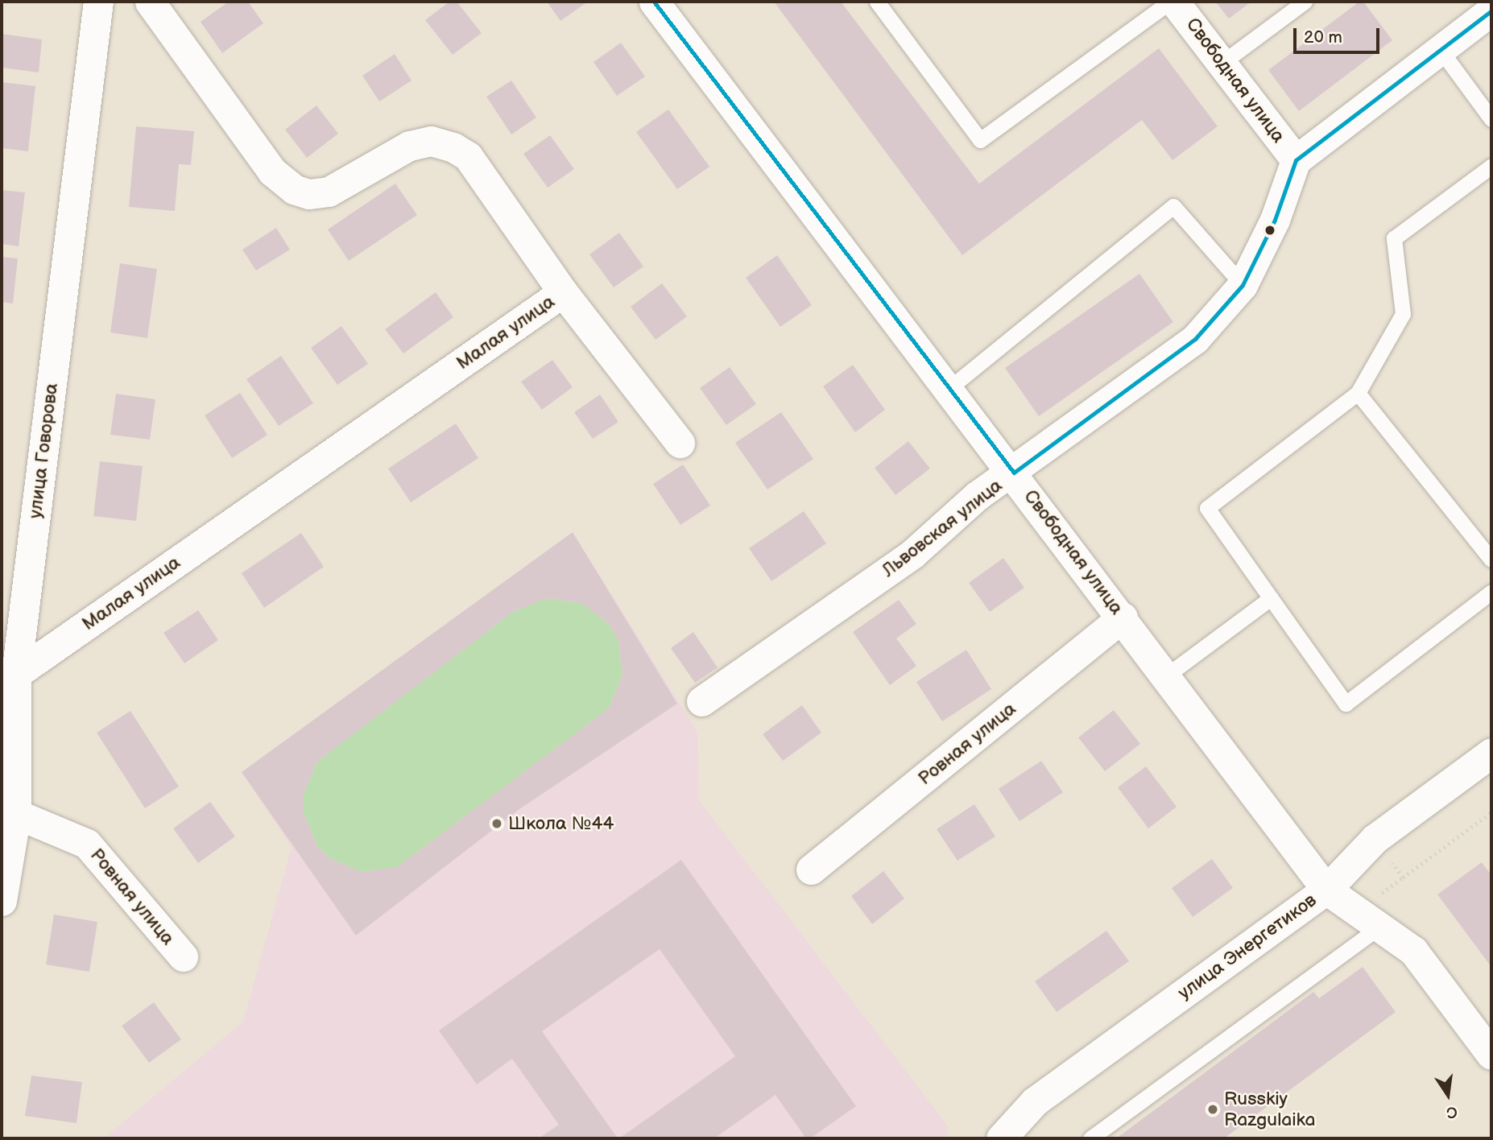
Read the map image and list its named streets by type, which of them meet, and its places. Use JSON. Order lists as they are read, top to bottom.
{
  "streets": {
    "street": [
      "Свободная улица",
      "Малая улица",
      "улица Говорова",
      "Львовская улица",
      "Ровная улица",
      "улица Энергетиков"
    ]
  },
  "crossings": [
    ["Свободная улица", "Львовская улица"],
    ["Свободная улица", "Ровная улица"],
    ["Свободная улица", "улица Энергетиков"],
    ["Малая улица", "улица Говорова"],
    ["улица Говорова", "Ровная улица"]
  ],
  "places": ["Школа №44", "Russkiy Razgulaika"],
  "scale_bar": "20 m",
  "north": "bottom"
}
